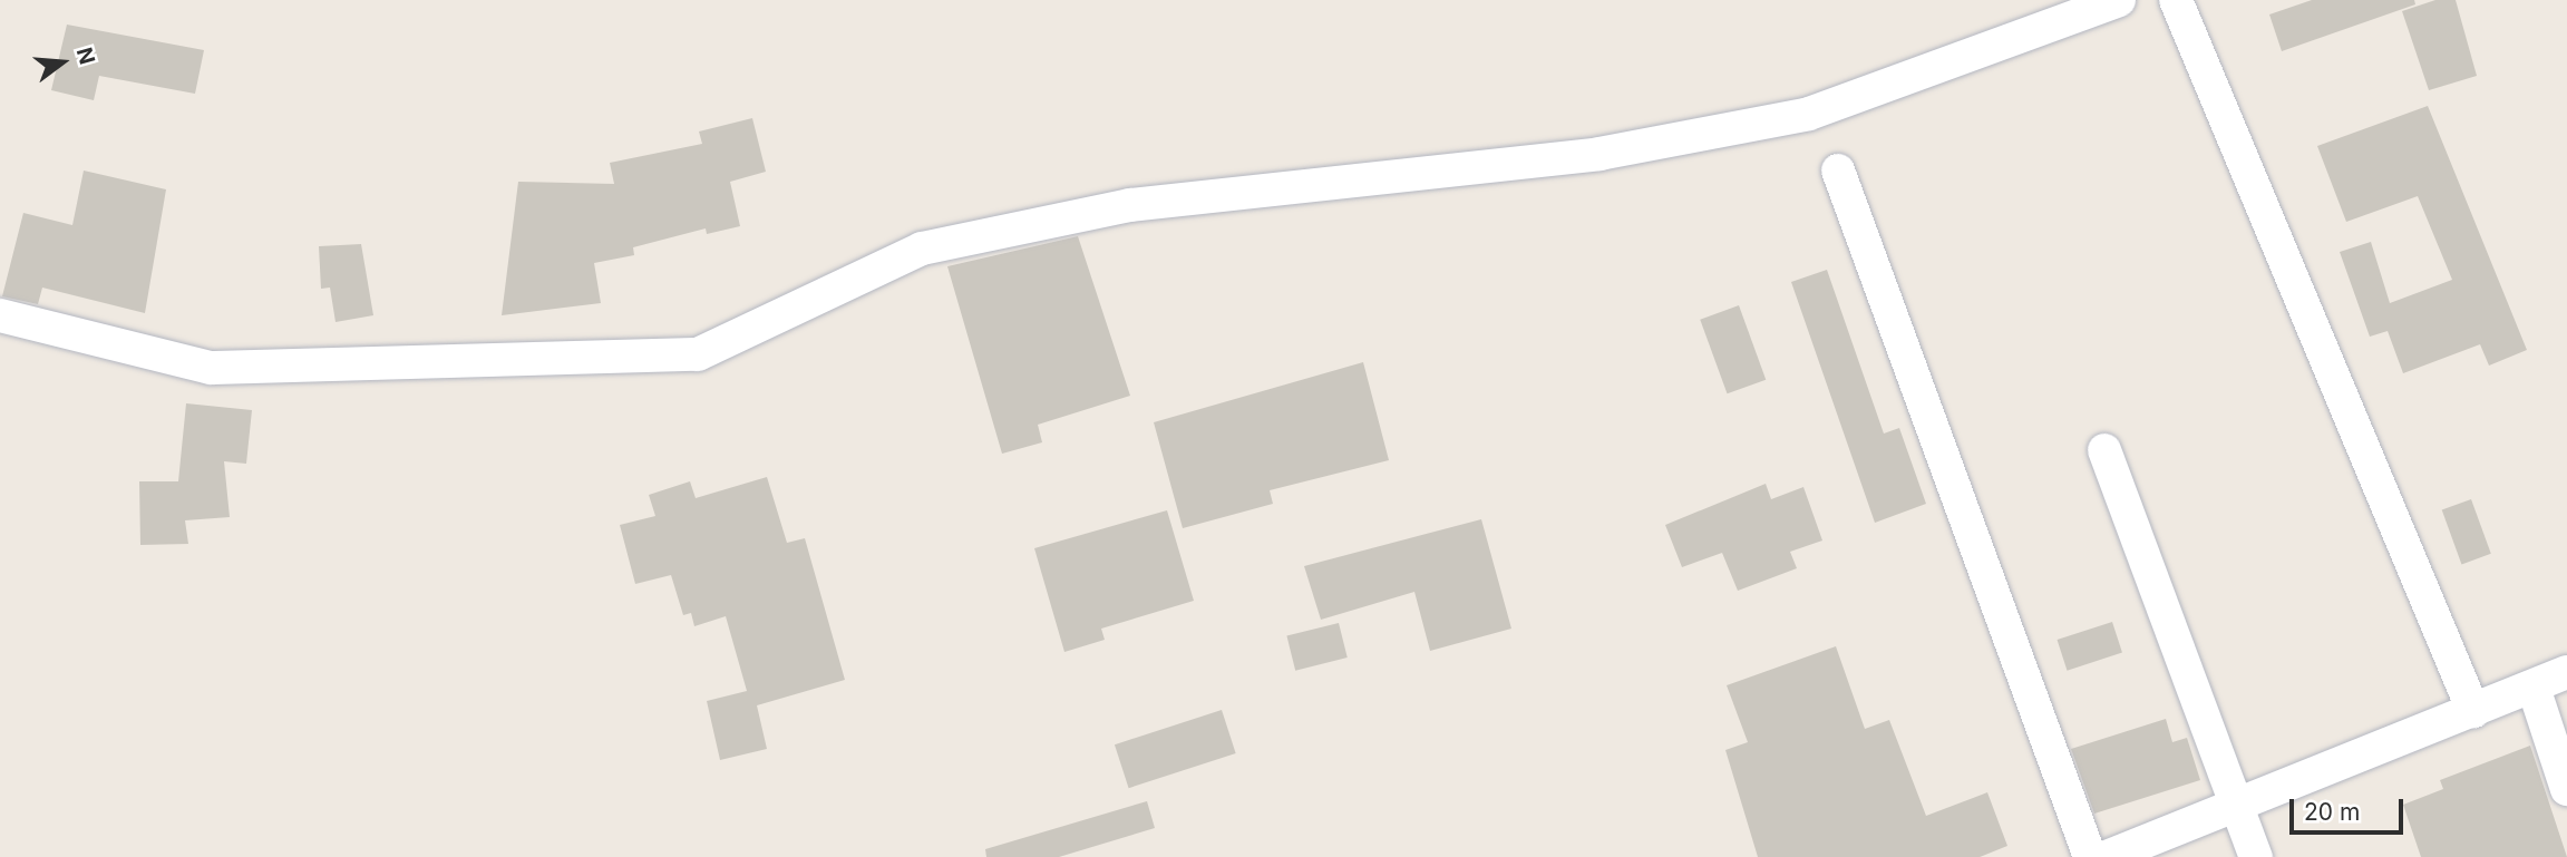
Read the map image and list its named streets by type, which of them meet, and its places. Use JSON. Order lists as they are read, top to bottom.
{
  "scale_bar": "20 m",
  "north": "right"
}
